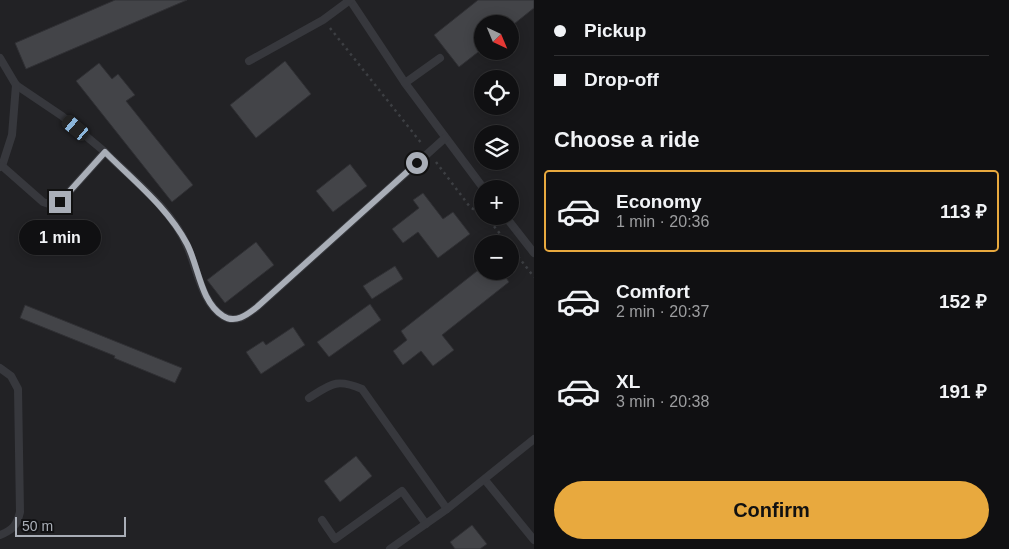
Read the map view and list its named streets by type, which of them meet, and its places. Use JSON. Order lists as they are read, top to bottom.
{
  "scale_bar": "50 m",
  "north": "bottom right",
  "page": {
    "banner": ["Pickup", "Drop-off"],
    "map_buttons": ["+", "−"],
    "heading": "Choose a ride",
    "list": [
      {
        "name": "Economy",
        "note": "1 min · 20:36",
        "value": "113 ₽"
      },
      {
        "name": "Comfort",
        "note": "2 min · 20:37",
        "value": "152 ₽"
      },
      {
        "name": "XL",
        "note": "3 min · 20:38",
        "value": "191 ₽"
      }
    ],
    "bubble": "1 min",
    "buttons": "Confirm",
    "scale": "50 m"
  }
}
